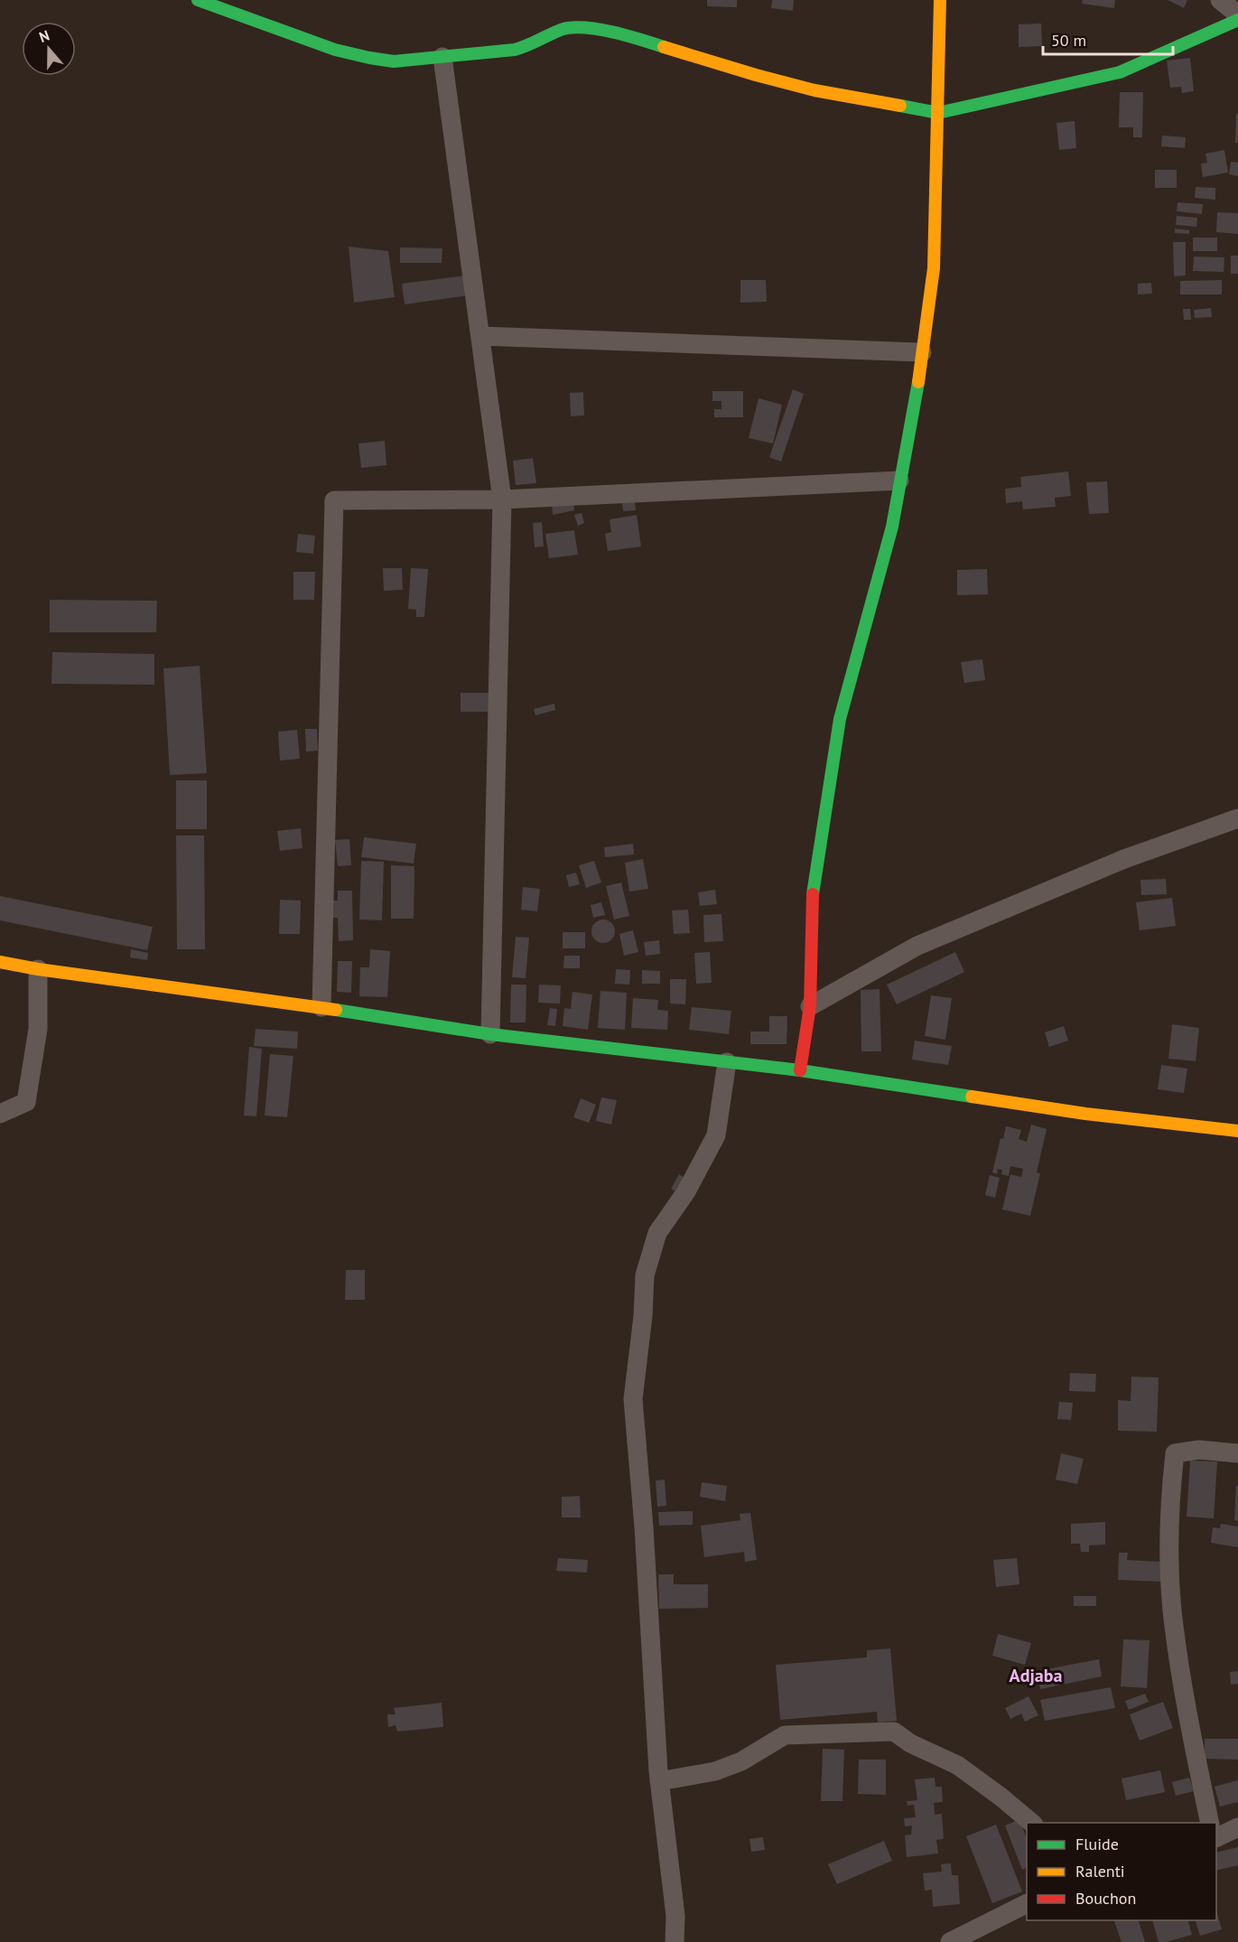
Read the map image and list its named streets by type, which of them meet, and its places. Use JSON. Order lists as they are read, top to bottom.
{
  "districts": ["Adjaba"],
  "legend": ["Fluide", "Ralenti", "Bouchon"],
  "scale_bar": "50 m",
  "north": "top"
}
